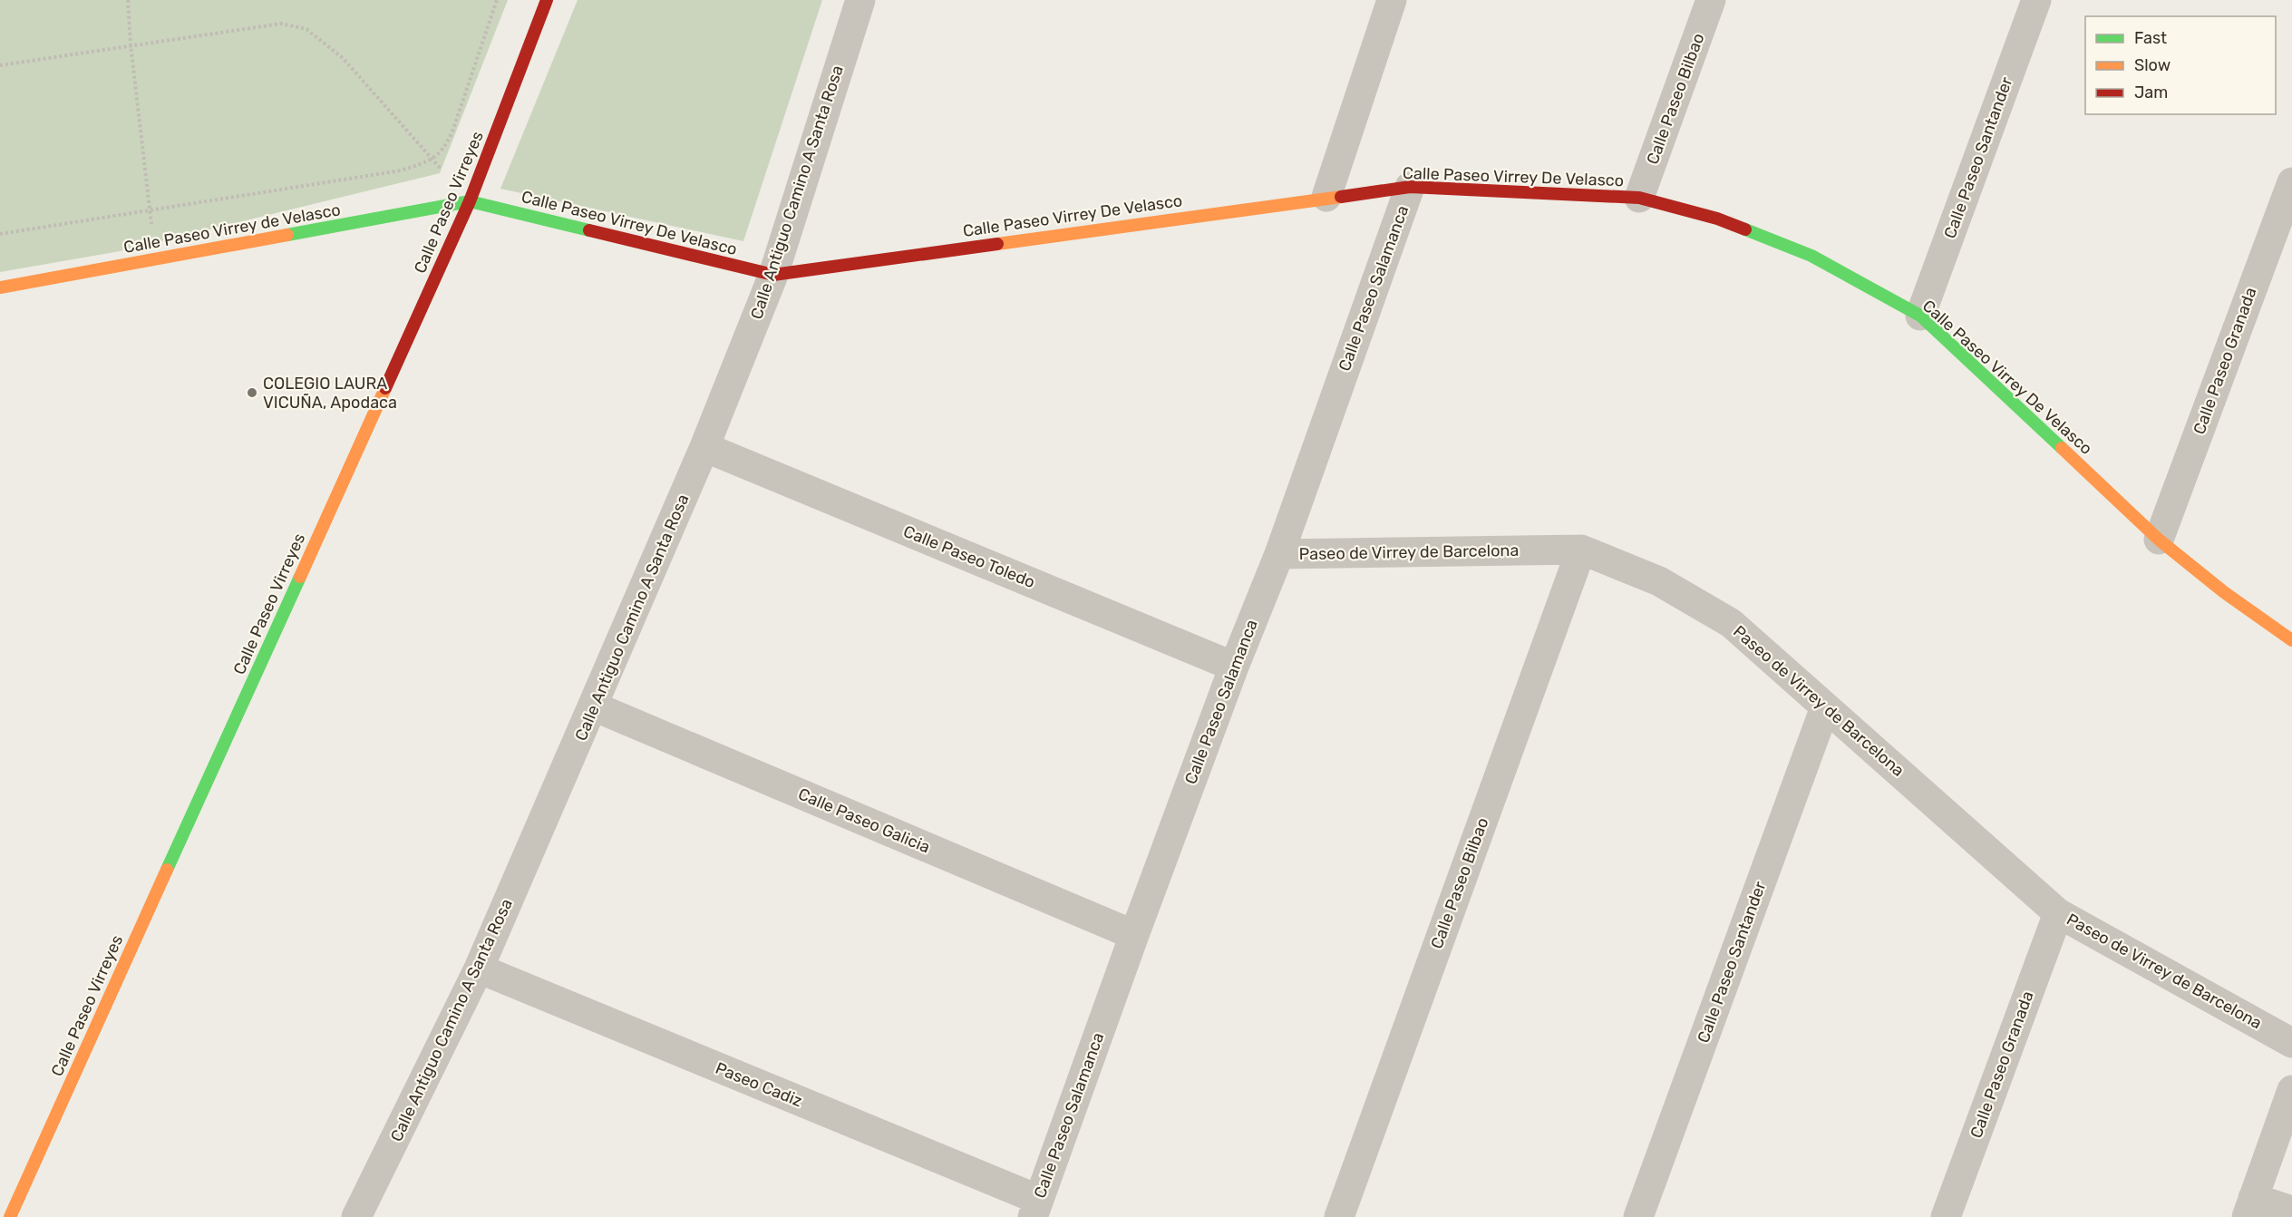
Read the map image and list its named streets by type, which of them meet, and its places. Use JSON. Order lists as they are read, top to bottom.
{
  "streets": {
    "street": [
      "Calle Paseo Bilbao",
      "Calle Paseo Santander",
      "Calle Paseo Virrey De Velasco",
      "Calle Antiguo Camino A Santa Rosa",
      "Calle Paseo Virreyes",
      "Calle Paseo Virrey de Velasco",
      "Calle Paseo Salamanca",
      "Calle Paseo Granada",
      "Paseo de Virrey de Barcelona",
      "Calle Paseo Toledo",
      "Calle Paseo Galicia",
      "Paseo Cadiz"
    ]
  },
  "crossings": [
    ["Calle Paseo Bilbao", "Calle Paseo Virrey De Velasco"],
    ["Calle Paseo Bilbao", "Paseo de Virrey de Barcelona"],
    ["Calle Paseo Santander", "Calle Paseo Virrey De Velasco"],
    ["Calle Paseo Santander", "Paseo de Virrey de Barcelona"],
    ["Calle Paseo Virrey De Velasco", "Calle Antiguo Camino A Santa Rosa"],
    ["Calle Paseo Virrey De Velasco", "Calle Paseo Virreyes"],
    ["Calle Paseo Virrey De Velasco", "Calle Paseo Virrey de Velasco"],
    ["Calle Paseo Virrey De Velasco", "Calle Paseo Salamanca"],
    ["Calle Paseo Virrey De Velasco", "Calle Paseo Granada"],
    ["Calle Antiguo Camino A Santa Rosa", "Calle Paseo Toledo"],
    ["Calle Antiguo Camino A Santa Rosa", "Calle Paseo Galicia"],
    ["Calle Antiguo Camino A Santa Rosa", "Paseo Cadiz"],
    ["Calle Paseo Virreyes", "Calle Paseo Virrey de Velasco"],
    ["Calle Paseo Salamanca", "Paseo de Virrey de Barcelona"],
    ["Calle Paseo Salamanca", "Calle Paseo Toledo"],
    ["Calle Paseo Salamanca", "Calle Paseo Galicia"],
    ["Calle Paseo Salamanca", "Paseo Cadiz"],
    ["Calle Paseo Granada", "Paseo de Virrey de Barcelona"]
  ],
  "places": ["COLEGIO LAURA VICUÑA, Apodaca"],
  "legend": ["Fast", "Slow", "Jam"]
}
